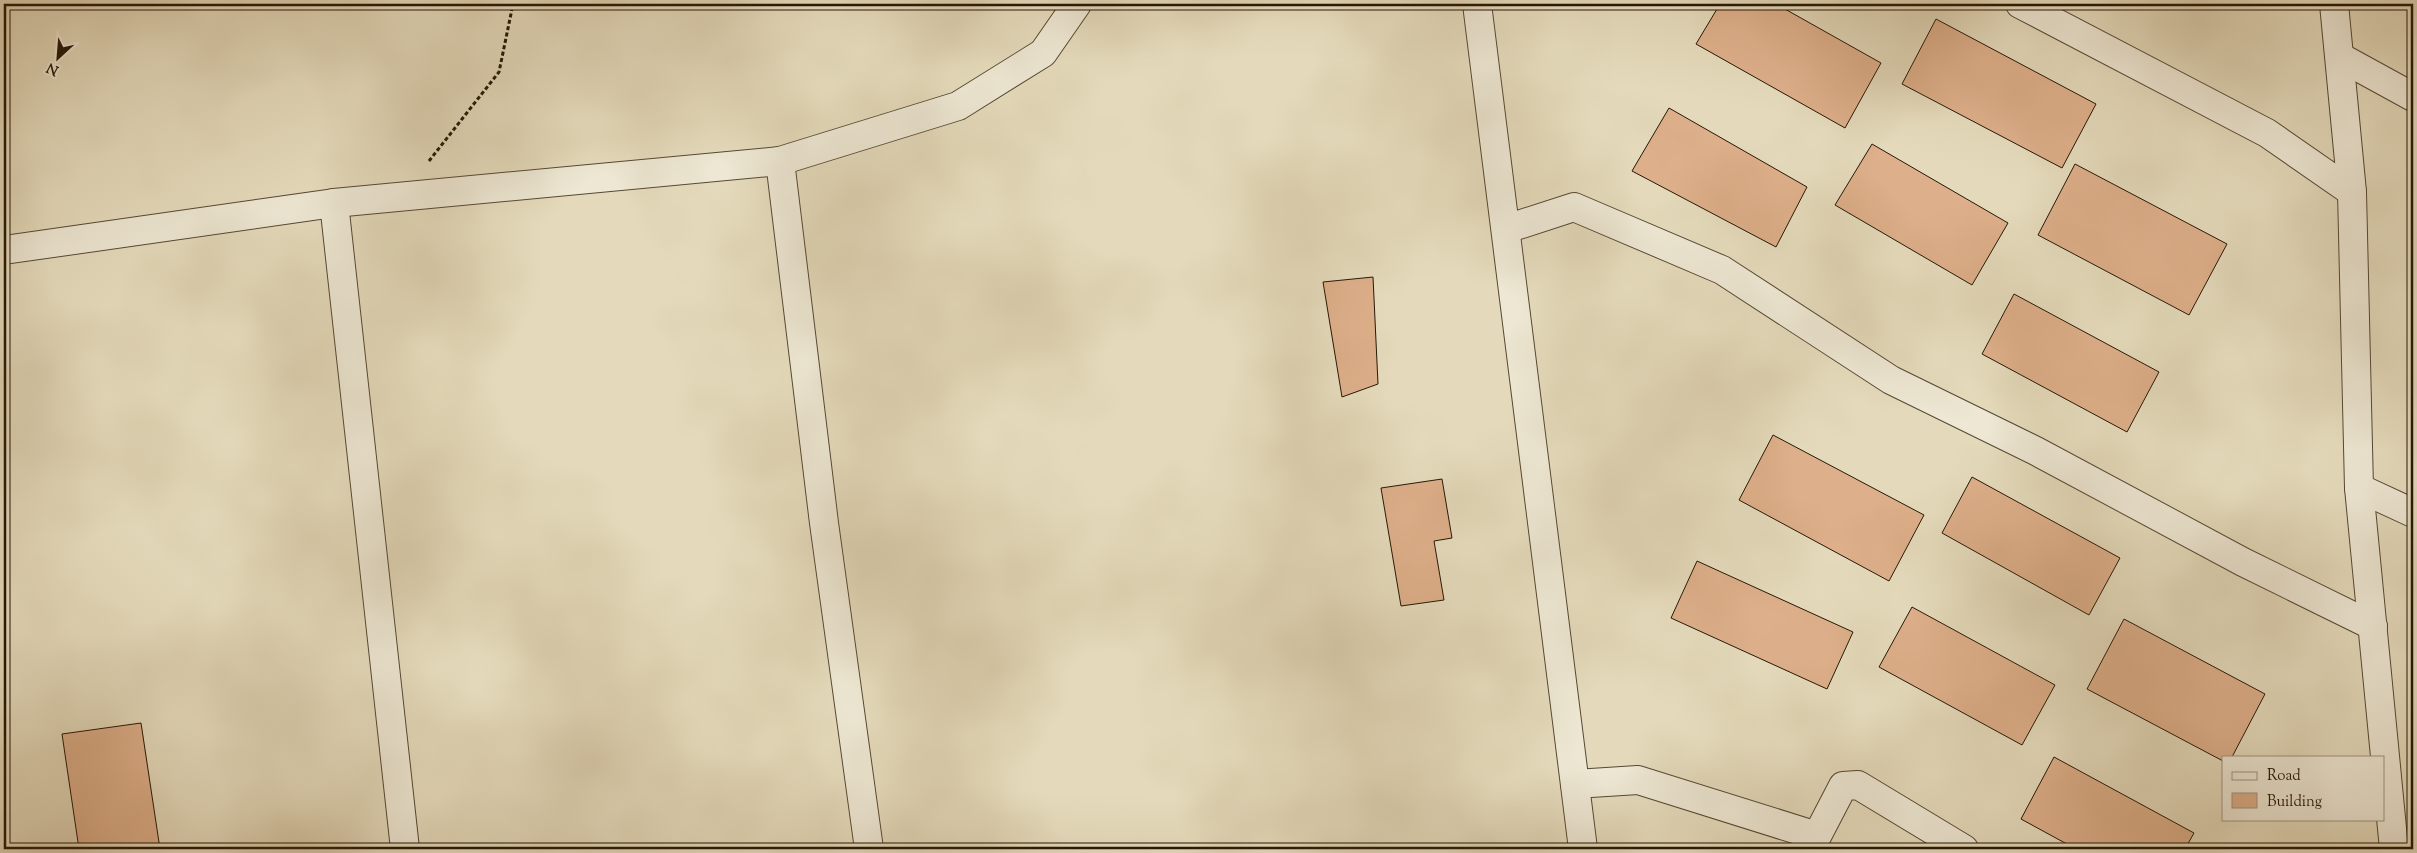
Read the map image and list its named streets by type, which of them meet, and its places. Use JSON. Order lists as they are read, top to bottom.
{
  "legend": ["Road", "Building"],
  "north": "bottom left"
}
